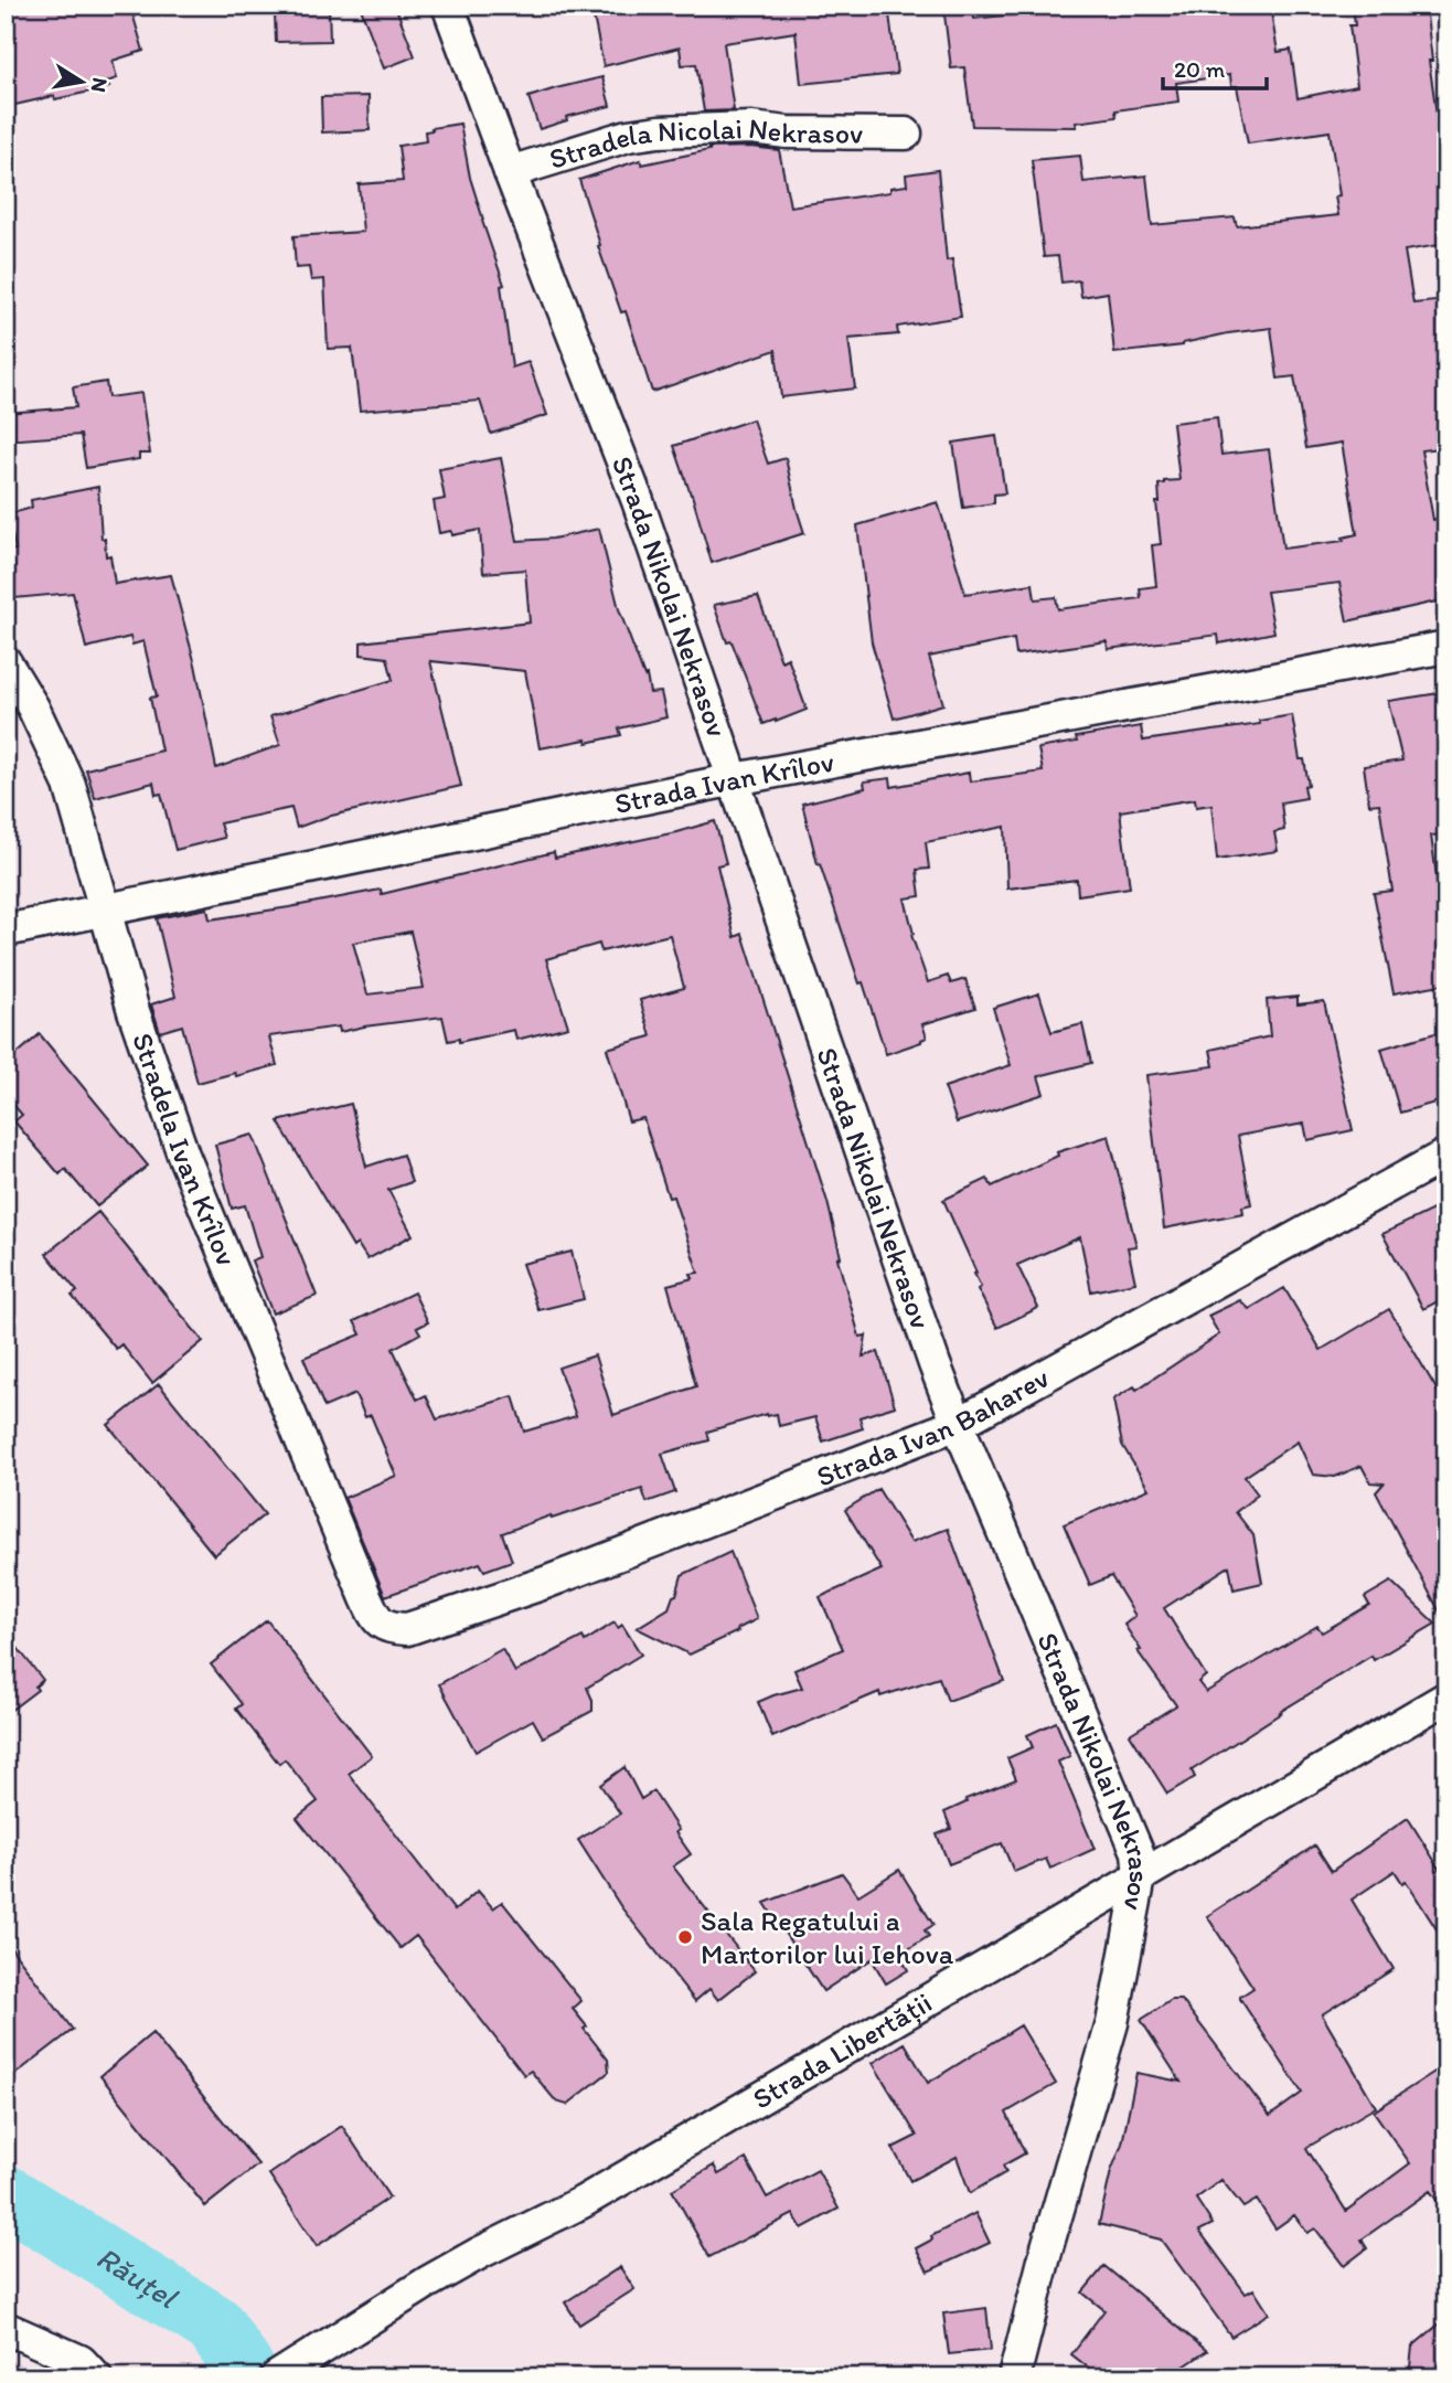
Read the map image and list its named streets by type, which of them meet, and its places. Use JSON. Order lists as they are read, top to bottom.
{
  "streets": {
    "street": [
      "Stradela Nicolai Nekrasov",
      "Strada Nikolai Nekrasov",
      "Strada Ivan Krîlov",
      "Stradela Ivan Krîlov",
      "Strada Ivan Baharev",
      "Strada Libertății"
    ]
  },
  "crossings": [
    ["Stradela Nicolai Nekrasov", "Strada Nikolai Nekrasov"],
    ["Strada Nikolai Nekrasov", "Strada Ivan Krîlov"],
    ["Strada Nikolai Nekrasov", "Strada Ivan Baharev"],
    ["Strada Nikolai Nekrasov", "Strada Libertății"],
    ["Strada Ivan Krîlov", "Stradela Ivan Krîlov"],
    ["Stradela Ivan Krîlov", "Strada Ivan Baharev"]
  ],
  "water": ["Răuțel"],
  "places": ["Sala Regatului a Martorilor lui Iehova"],
  "scale_bar": "20 m",
  "north": "right"
}
